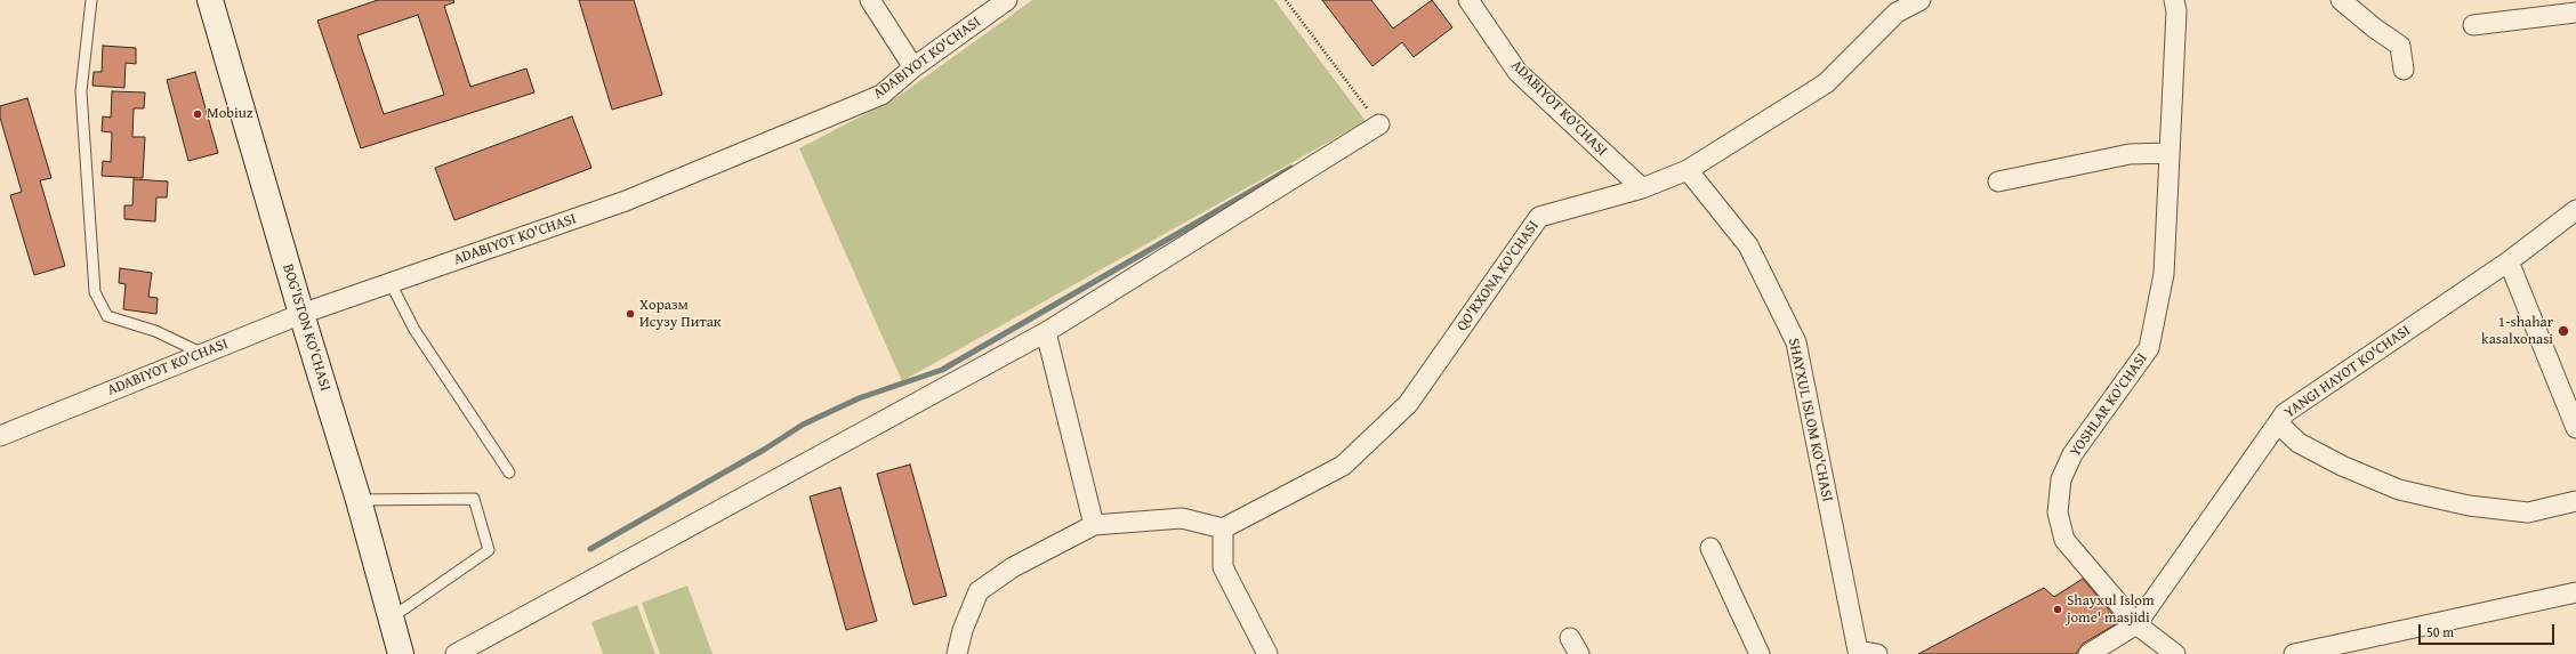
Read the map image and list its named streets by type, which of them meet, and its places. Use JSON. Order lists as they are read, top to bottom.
{
  "streets": {
    "main road": ["BOG'ISTON KO'CHASI"],
    "street": [
      "ADABIYOT KO'CHASI",
      "QO'RXONA KO'CHASI",
      "YANGI HAYOT KO'CHASI",
      "YOSHLAR KO'CHASI",
      "SHAYXUL ISLOM KO'CHASI"
    ]
  },
  "crossings": [
    ["ADABIYOT KO'CHASI", "QO'RXONA KO'CHASI"],
    ["ADABIYOT KO'CHASI", "BOG'ISTON KO'CHASI"],
    ["QO'RXONA KO'CHASI", "SHAYXUL ISLOM KO'CHASI"],
    ["YANGI HAYOT KO'CHASI", "YOSHLAR KO'CHASI"]
  ],
  "places": [
    "Mobiuz",
    "Хоразм Исузу Питак",
    "1-shahar kasalxonasi",
    "Shayxul Islom jome' masjidi"
  ],
  "scale_bar": "50 m"
}
